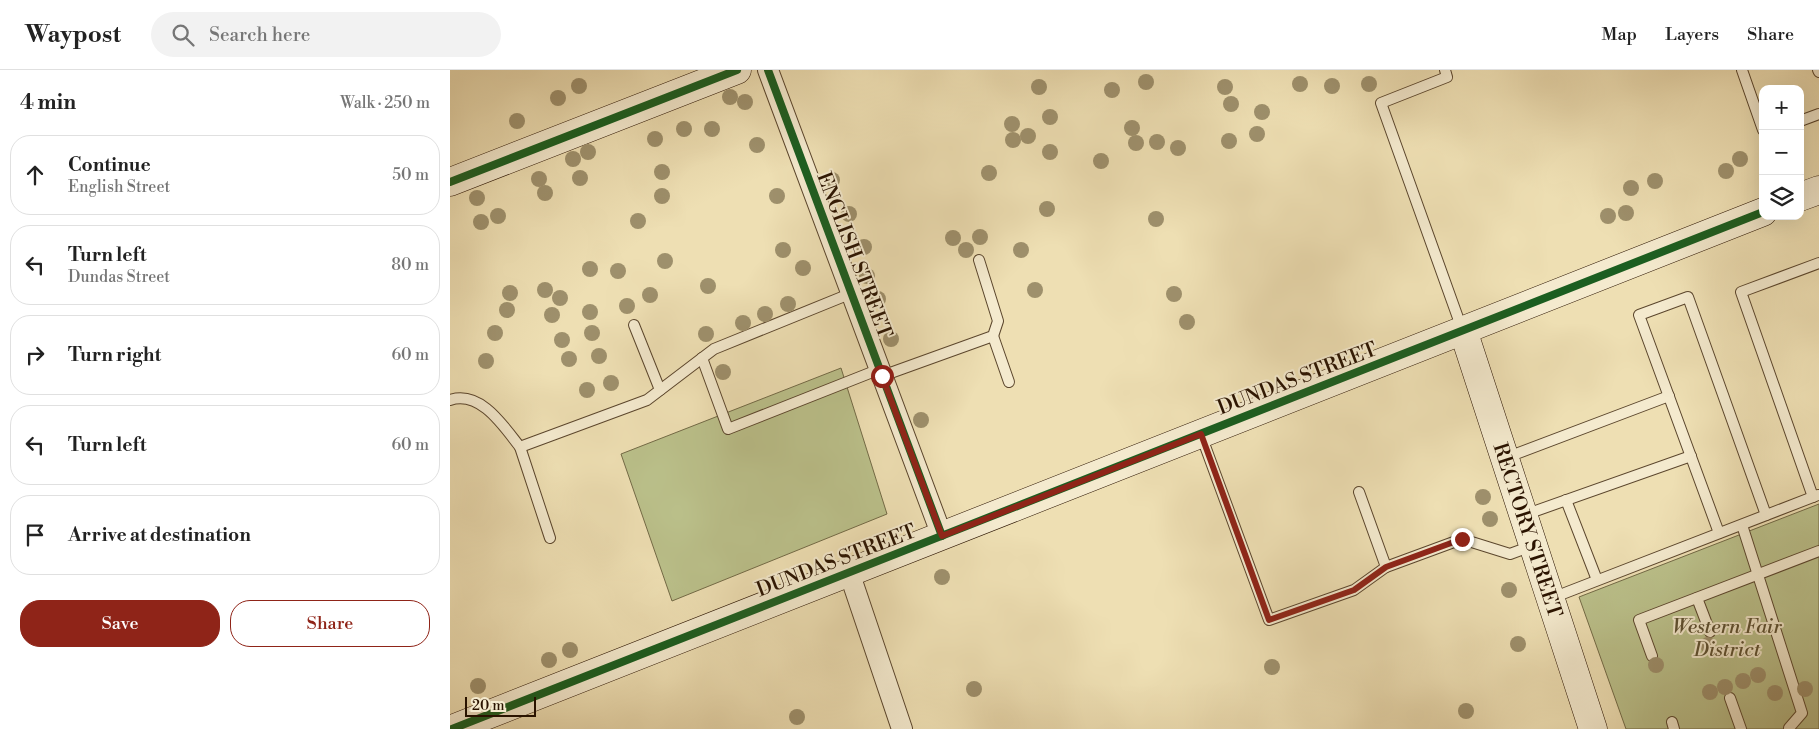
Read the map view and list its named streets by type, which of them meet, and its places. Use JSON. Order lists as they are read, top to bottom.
{
  "streets": {
    "main road": ["DUNDAS STREET", "RECTORY STREET"],
    "street": ["ENGLISH STREET"]
  },
  "crossings": [
    ["ENGLISH STREET", "DUNDAS STREET"],
    ["DUNDAS STREET", "RECTORY STREET"]
  ],
  "parks": ["Western Fair District"],
  "scale_bar": "20 m",
  "page": {
    "header": "Waypost",
    "search": "Search here",
    "nav": ["Map", "Layers", "Share"],
    "heading": ["4 min", "Walk · 250 m"],
    "map_buttons": ["+", "−"],
    "list": [
      ["Continue", "English Street", "50 m"],
      ["Turn left", "Dundas Street", "80 m"],
      ["Turn right", "60 m"],
      ["Turn left", "60 m"],
      "Arrive at destination"
    ],
    "buttons": ["Save", "Share"],
    "scale": "20 m"
  }
}
